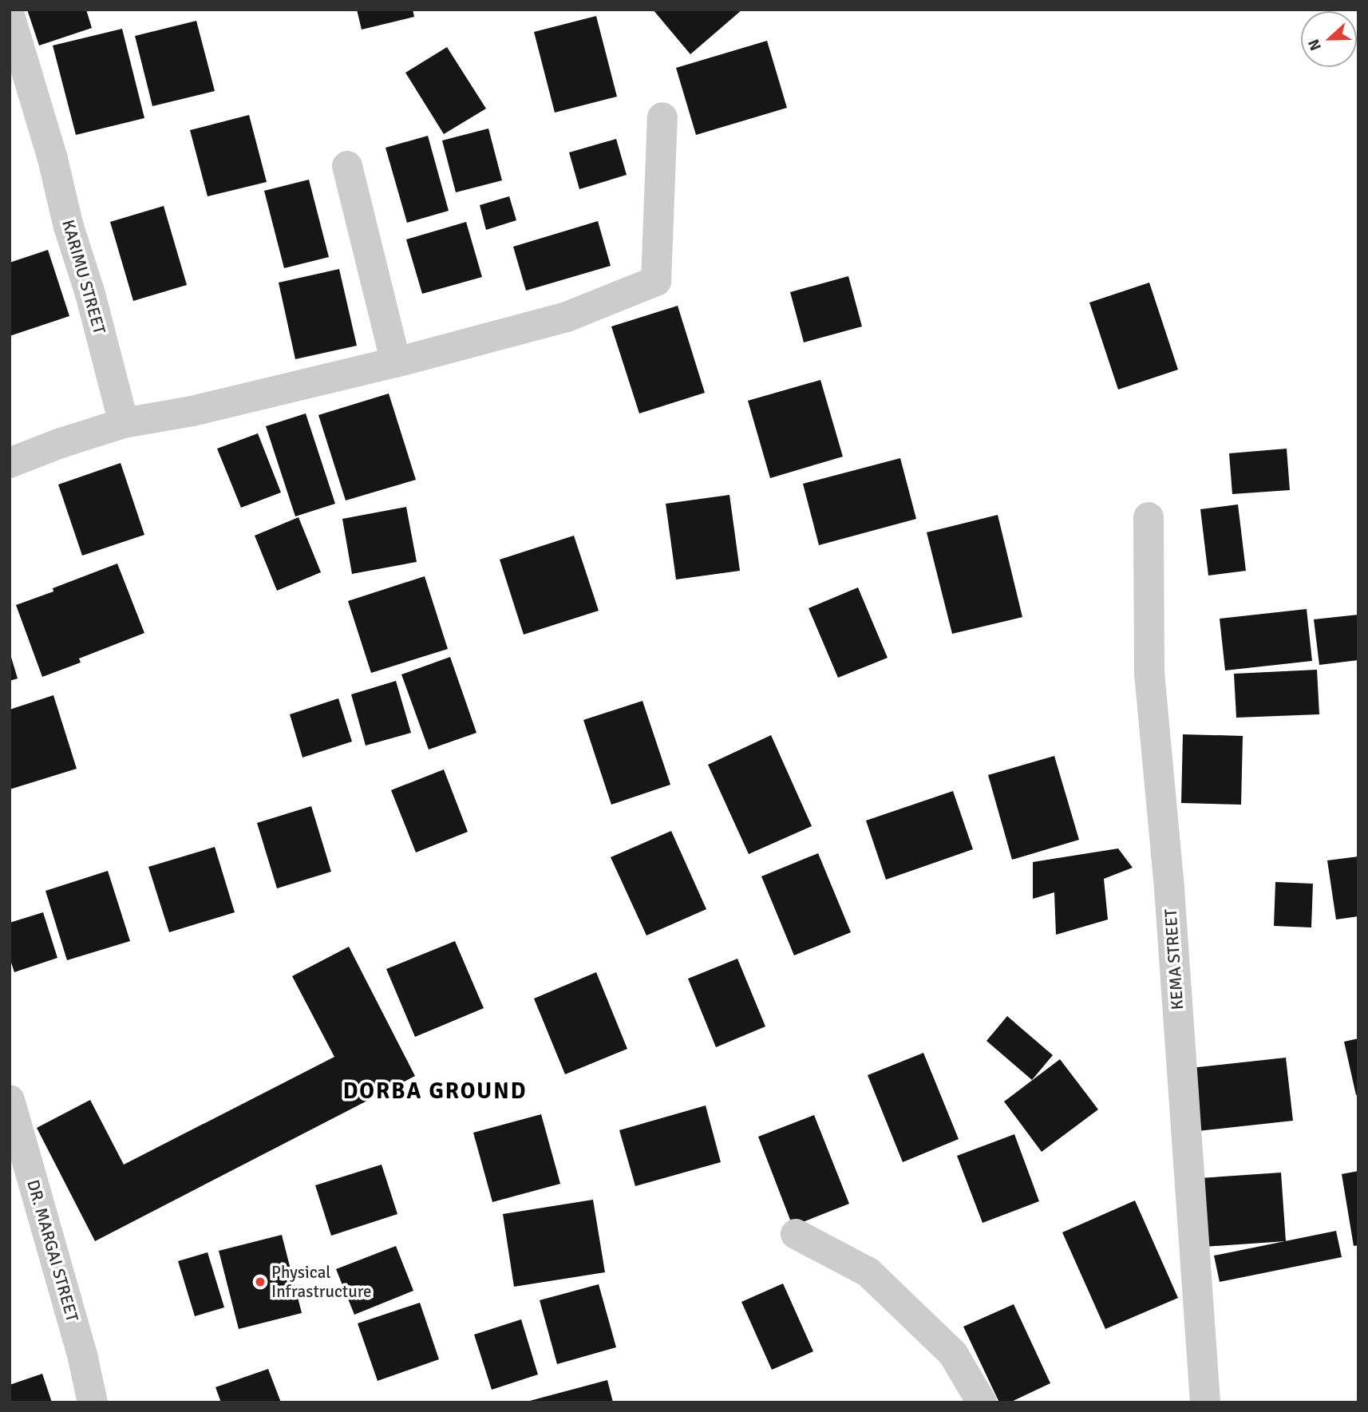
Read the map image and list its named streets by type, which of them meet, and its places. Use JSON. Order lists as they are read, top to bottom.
{
  "streets": {
    "street": ["KARIMU STREET", "KEMA STREET", "DR. MARGAI STREET"]
  },
  "districts": ["DORBA GROUND"],
  "places": ["Physical Infrastructure"],
  "north": "left"
}
